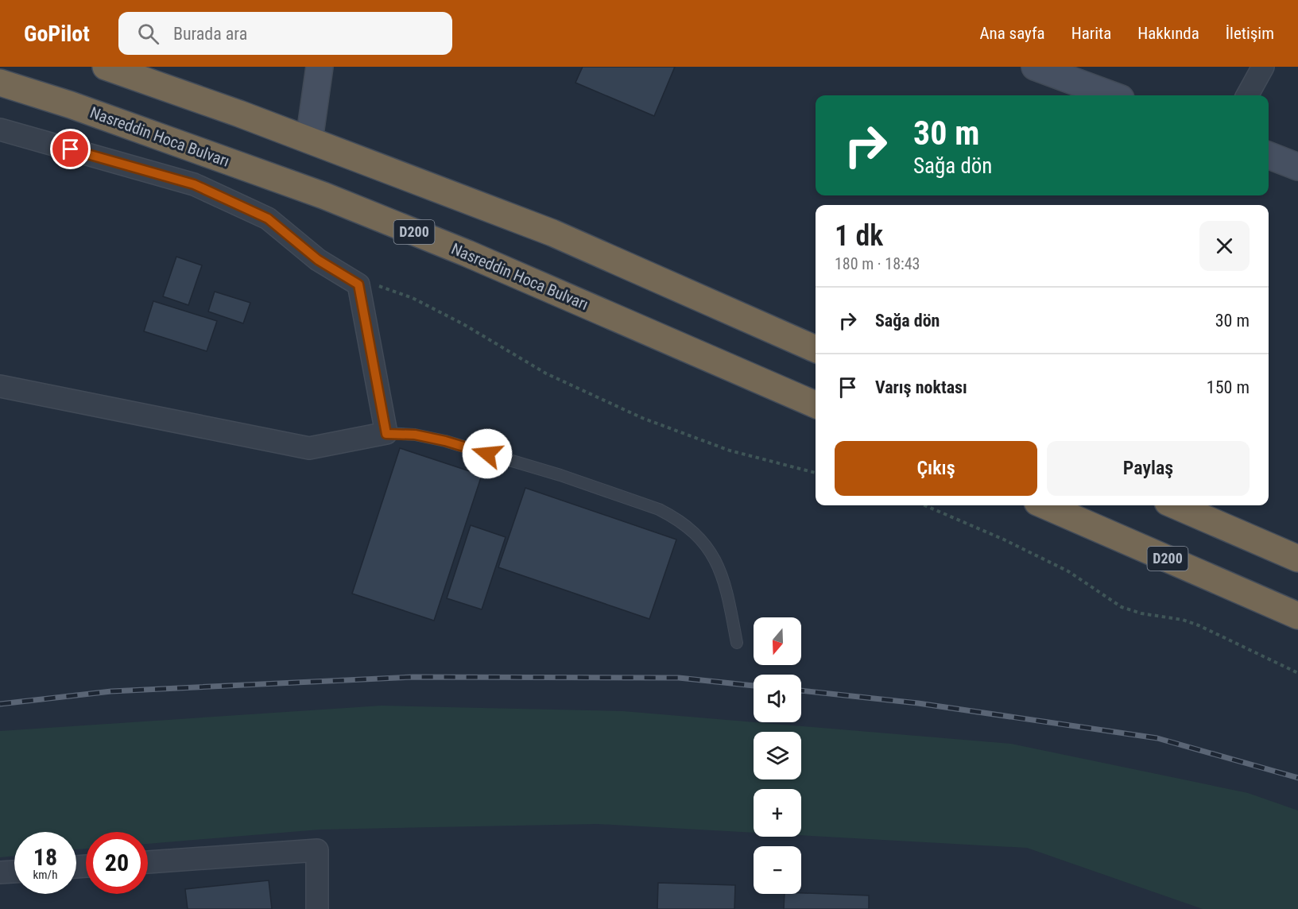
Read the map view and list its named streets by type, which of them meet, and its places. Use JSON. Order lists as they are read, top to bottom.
{
  "streets": {
    "highway": ["Nasreddin Hoca Bulvarı", "D200"]
  },
  "north": "bottom",
  "page": {
    "header": "GoPilot",
    "search": "Burada ara",
    "nav": [
      "Ana sayfa",
      "Harita",
      "Hakkında",
      "İletişim"
    ],
    "turn": ["30 m", "Sağa dön"],
    "heading": ["1 dk", "180 m · 18:43"],
    "list": [
      {
        "name": "Sağa dön",
        "value": "30 m"
      },
      {
        "name": "Varış noktası",
        "value": "150 m"
      }
    ],
    "buttons": ["Çıkış", "Paylaş"],
    "map_buttons": ["+", "−"],
    "speed": "18 km/h",
    "limit": "20"
  }
}
